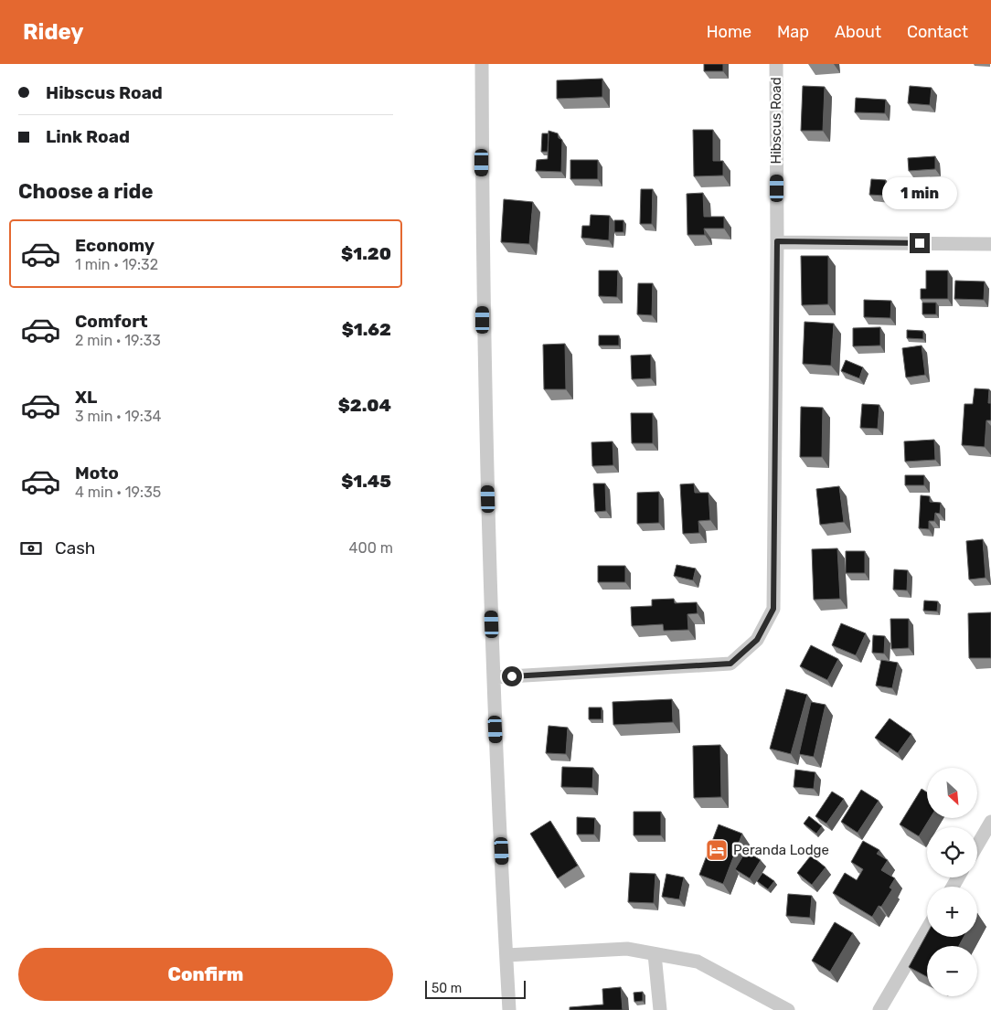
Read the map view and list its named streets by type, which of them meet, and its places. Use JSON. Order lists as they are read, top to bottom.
{
  "streets": {
    "street": ["Hibscus Road"]
  },
  "places": {
    "hotel": ["Peranda Lodge"]
  },
  "scale_bar": "50 m",
  "north": "bottom right",
  "page": {
    "header": "Ridey",
    "nav": [
      "Home",
      "Map",
      "About",
      "Contact"
    ],
    "banner": ["Hibscus Road", "Link Road"],
    "heading": "Choose a ride",
    "bubble": "1 min",
    "list": [
      {
        "name": "Economy",
        "note": "1 min · 19:32",
        "value": "$1.20"
      },
      {
        "name": "Comfort",
        "note": "2 min · 19:33",
        "value": "$1.62"
      },
      {
        "name": "XL",
        "note": "3 min · 19:34",
        "value": "$2.04"
      },
      {
        "name": "Moto",
        "note": "4 min · 19:35",
        "value": "$1.45"
      }
    ],
    "pay": ["Cash", "400 m"],
    "map_buttons": ["+", "−"],
    "buttons": "Confirm",
    "scale": "50 m"
  }
}
